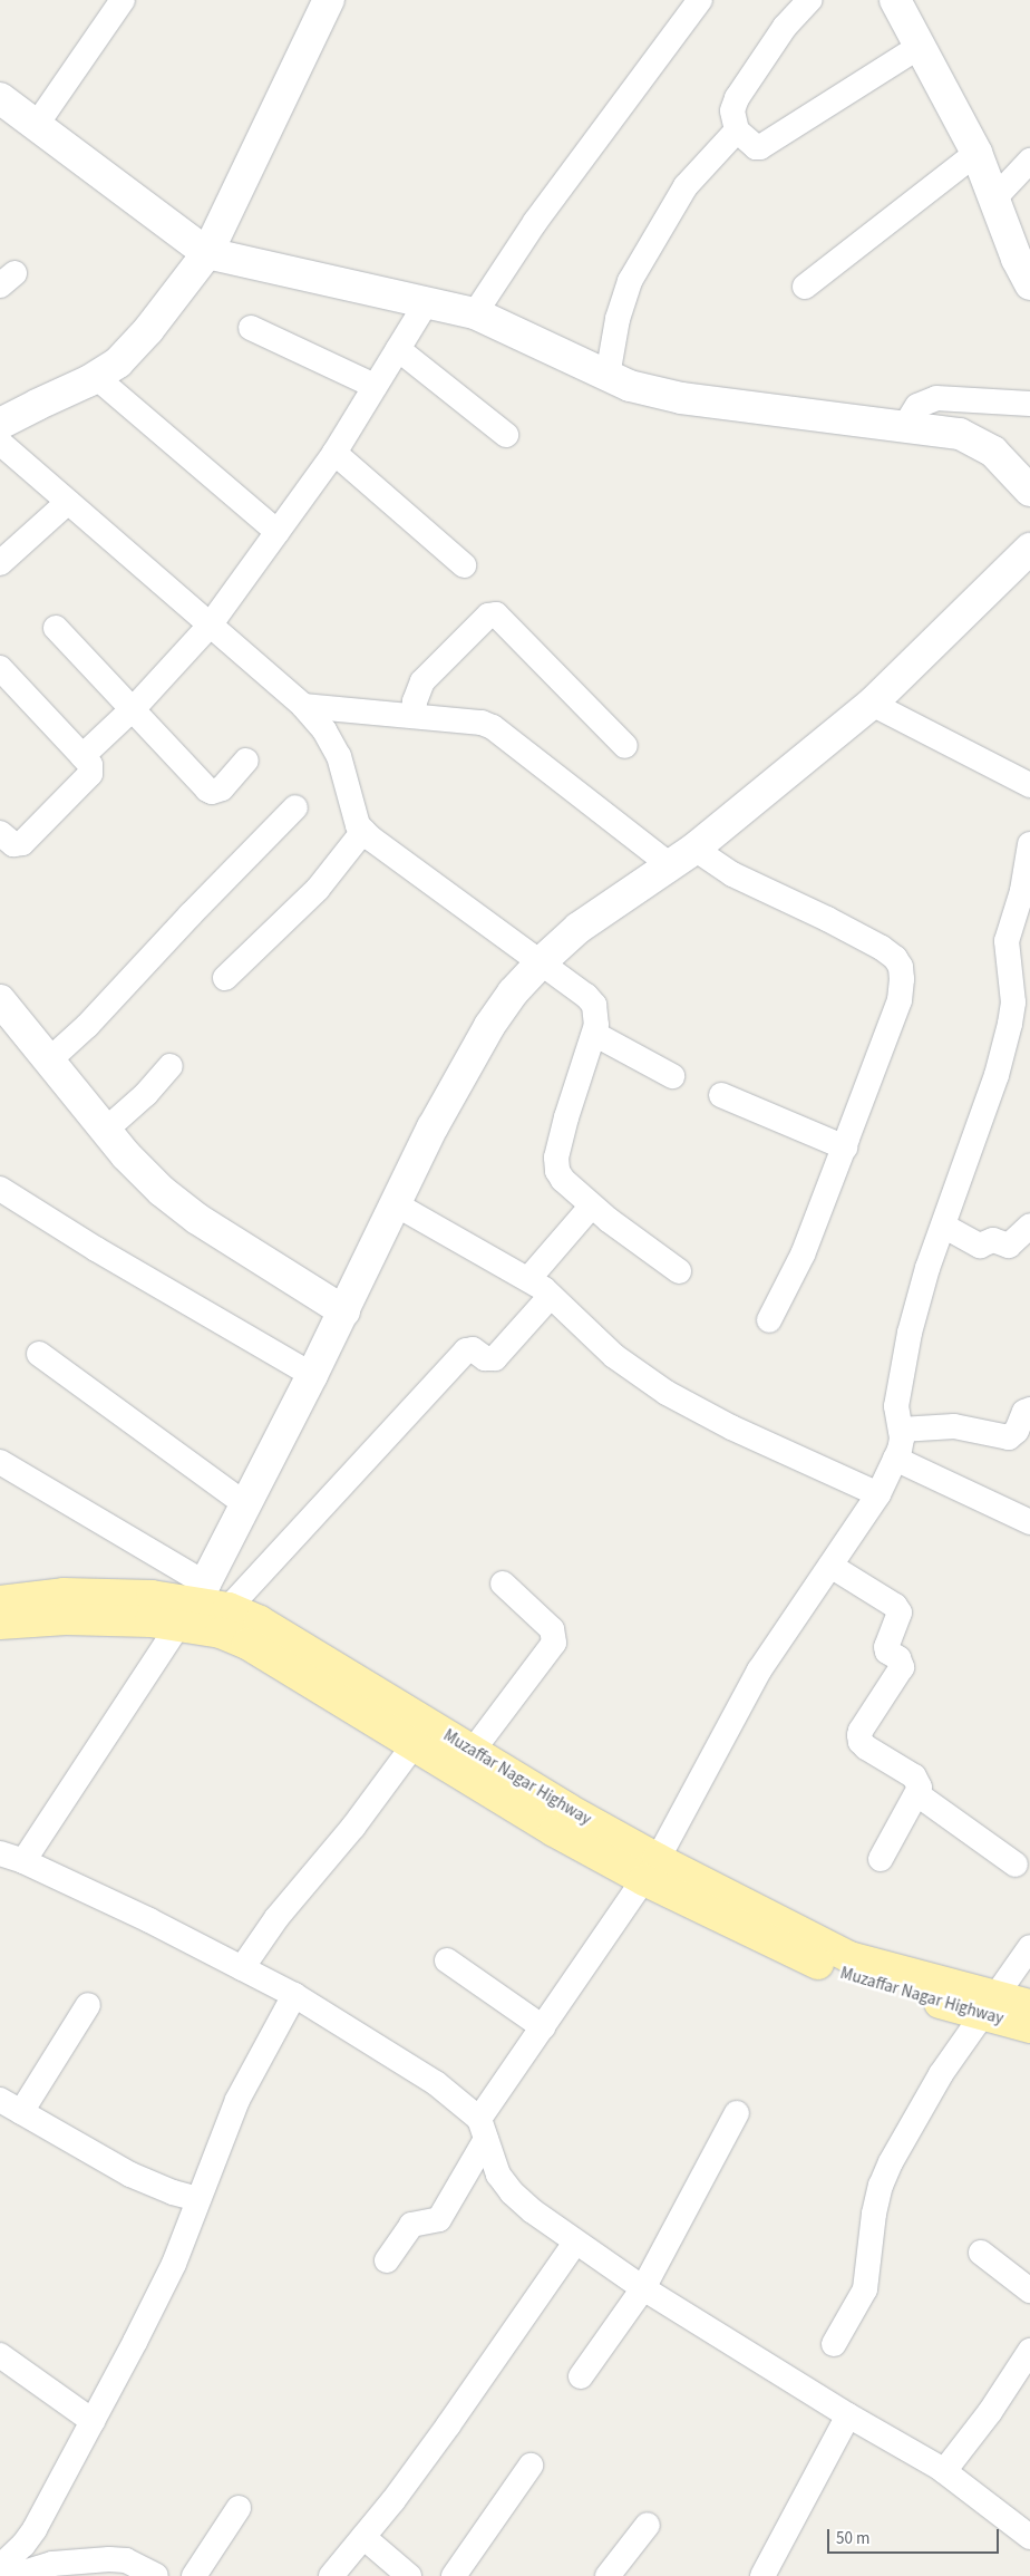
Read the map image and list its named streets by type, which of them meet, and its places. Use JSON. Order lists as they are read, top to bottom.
{
  "streets": {
    "main road": ["Muzaffar Nagar Highway"]
  },
  "scale_bar": "50 m"
}
